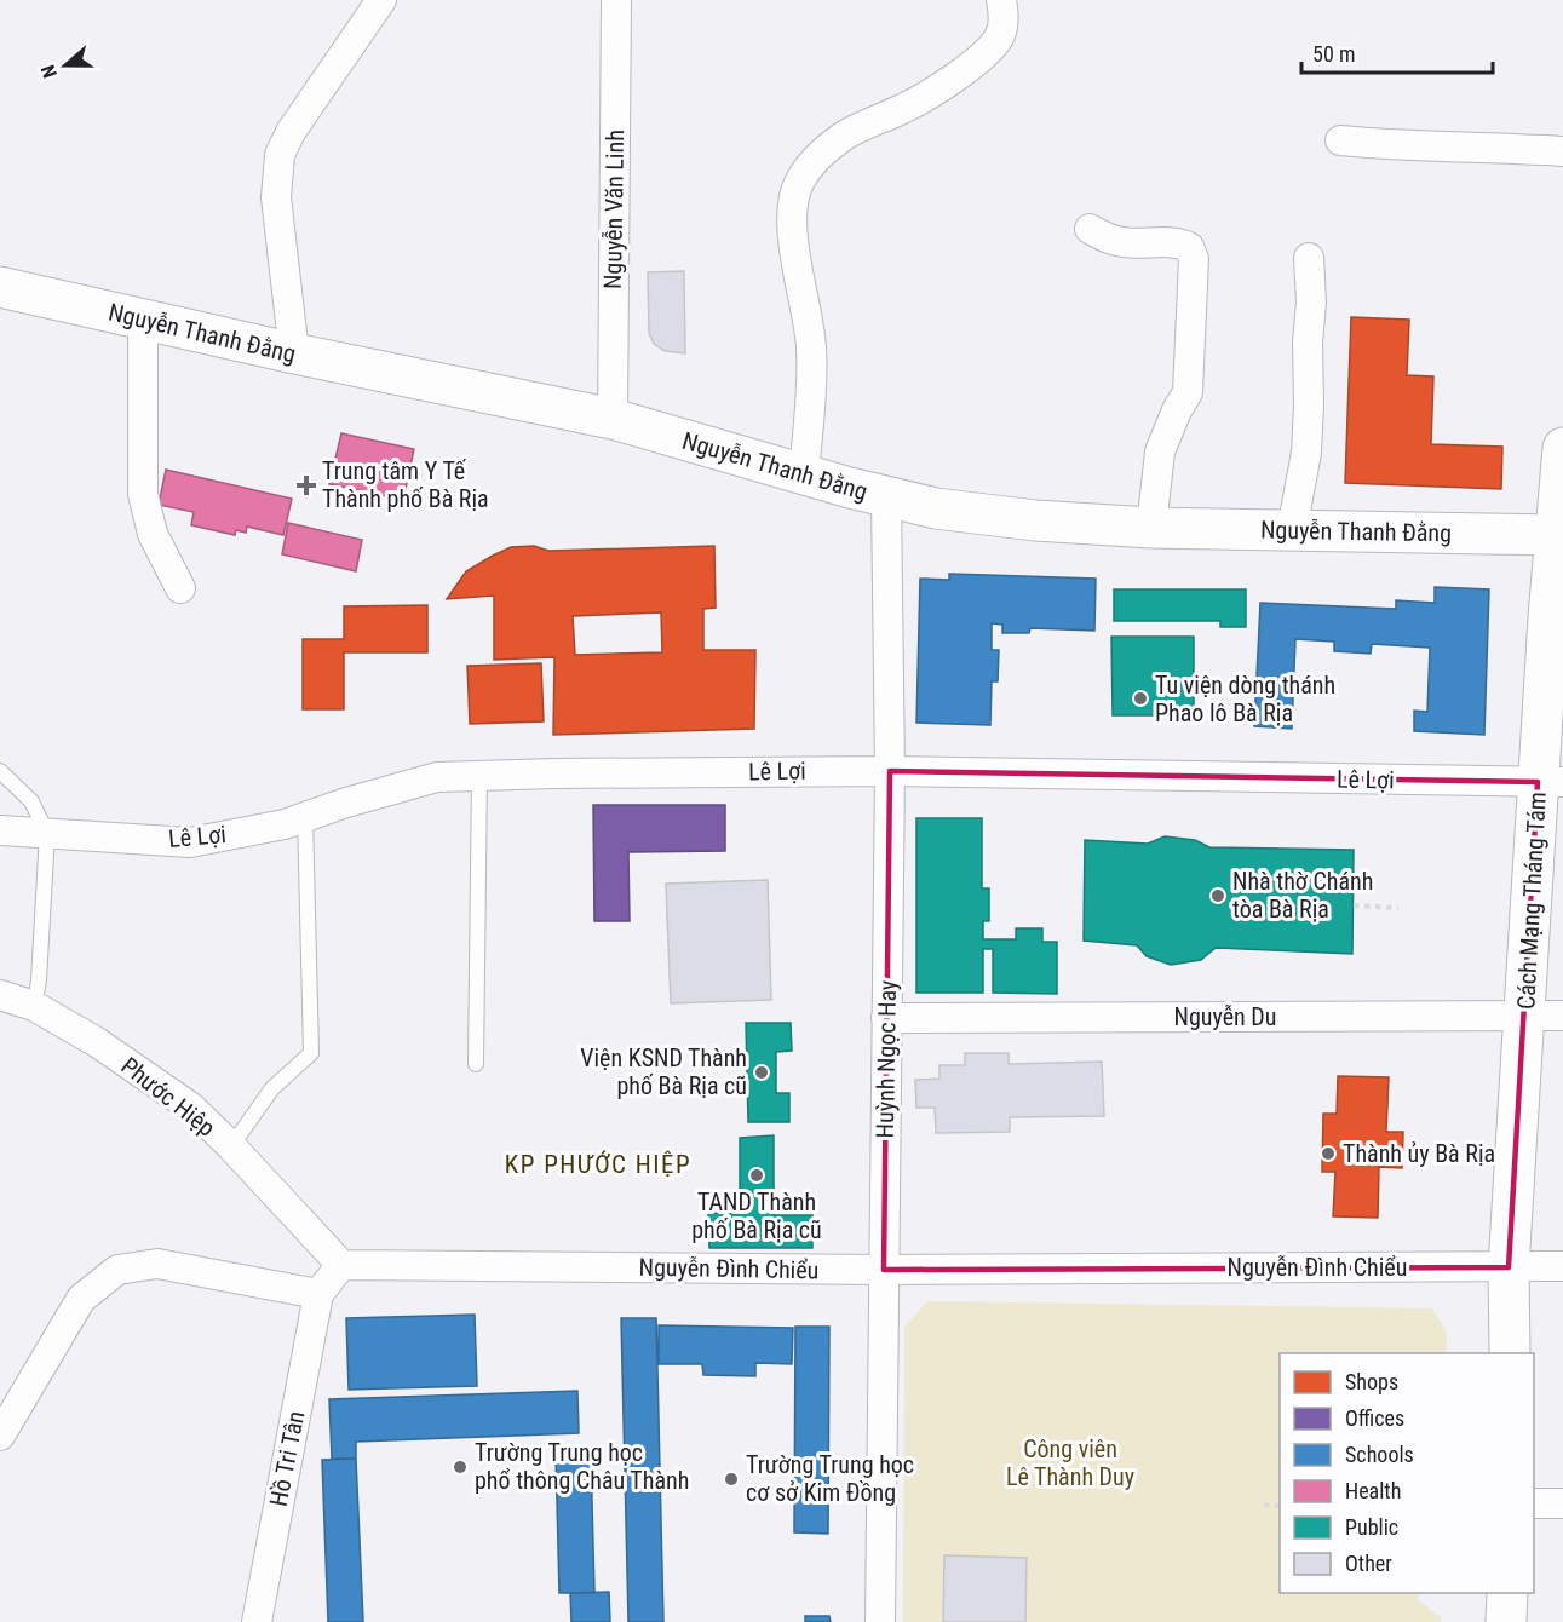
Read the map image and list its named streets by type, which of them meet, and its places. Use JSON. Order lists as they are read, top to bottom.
{
  "streets": {
    "main road": ["Nguyễn Thanh Đằng", "Cách Mạng Tháng Tám"],
    "street": [
      "Nguyễn Văn Linh",
      "Lê Lợi",
      "Nguyễn Du",
      "Huỳnh Ngọc Hay",
      "Phước Hiệp",
      "Nguyễn Đình Chiểu",
      "Hồ Tri Tân"
    ]
  },
  "crossings": [
    ["Nguyễn Văn Linh", "Nguyễn Thanh Đằng"],
    ["Nguyễn Thanh Đằng", "Cách Mạng Tháng Tám"],
    ["Nguyễn Thanh Đằng", "Huỳnh Ngọc Hay"],
    ["Lê Lợi", "Cách Mạng Tháng Tám"],
    ["Lê Lợi", "Huỳnh Ngọc Hay"],
    ["Cách Mạng Tháng Tám", "Nguyễn Du"],
    ["Cách Mạng Tháng Tám", "Nguyễn Đình Chiểu"],
    ["Nguyễn Du", "Huỳnh Ngọc Hay"],
    ["Huỳnh Ngọc Hay", "Nguyễn Đình Chiểu"],
    ["Phước Hiệp", "Nguyễn Đình Chiểu"]
  ],
  "districts": ["KP PHƯỚC HIỆP"],
  "parks": ["Công viên Lê Thành Duy"],
  "places": {
    "health": ["Trung tâm Y Tế Thành phố Bà Rịa"],
    "other": [
      "Tu viện dòng thánh Phao lô Bà Rịa",
      "Nhà thờ Chánh tòa Bà Rịa",
      "Viện KSND Thành phố Bà Rịa cũ",
      "Thành ủy Bà Rịa",
      "TAND Thành phố Bà Rịa cũ",
      "Trường Trung học phổ thông Châu Thành",
      "Trường Trung học cơ sở Kim Đồng"
    ]
  },
  "legend": [
    "Shops",
    "Offices",
    "Schools",
    "Health",
    "Public",
    "Other"
  ],
  "scale_bar": "50 m",
  "north": "left"
}
